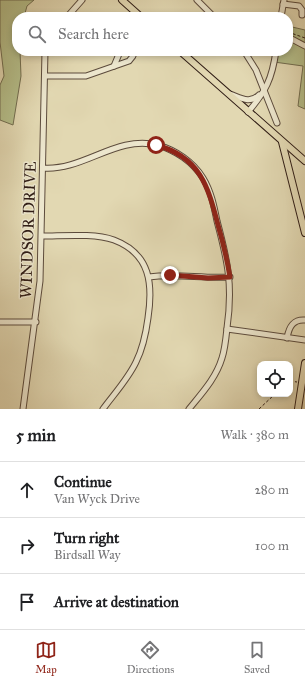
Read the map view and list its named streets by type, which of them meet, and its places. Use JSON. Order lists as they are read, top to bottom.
{
  "streets": {
    "street": ["WINDSOR DRIVE"]
  },
  "page": {
    "search": "Search here",
    "heading": ["5 min", "Walk · 380 m"],
    "list": [
      ["Continue", "Van Wyck Drive", "280 m"],
      ["Turn right", "Birdsall Way", "100 m"],
      "Arrive at destination"
    ],
    "nav": ["Map", "Directions", "Saved"]
  }
}
